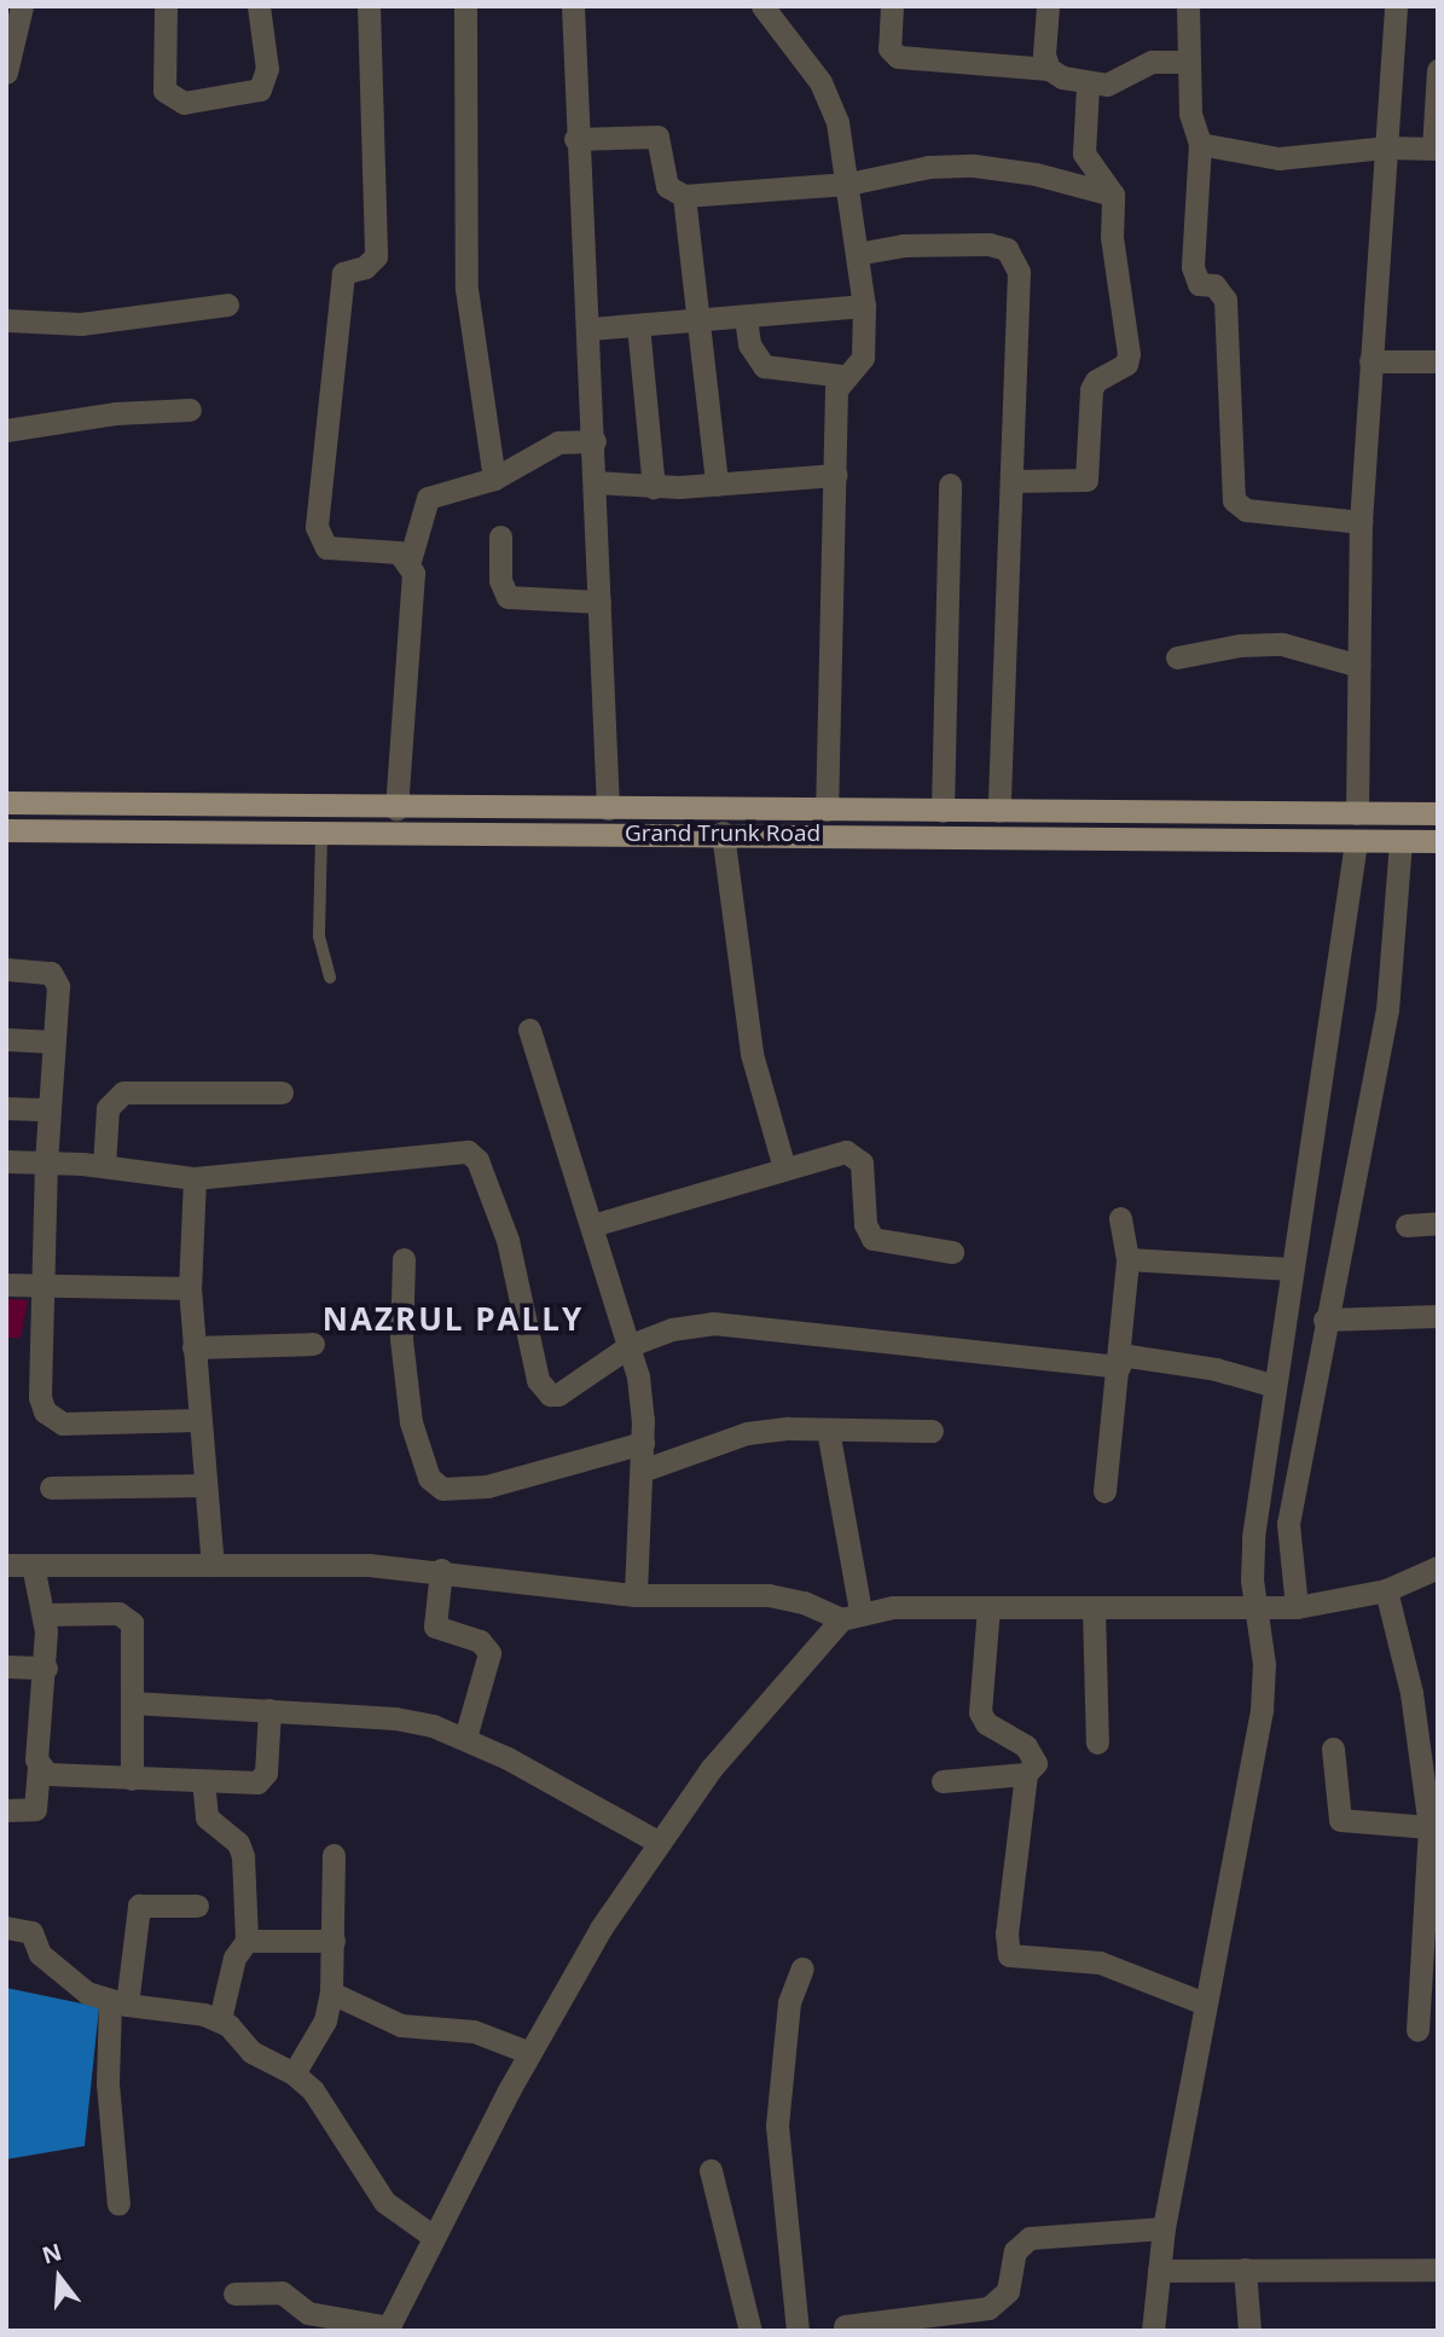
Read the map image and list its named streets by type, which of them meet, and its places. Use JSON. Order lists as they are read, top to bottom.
{
  "streets": {
    "main road": ["Grand Trunk Road"]
  },
  "districts": ["NAZRUL PALLY"],
  "north": "top"
}
